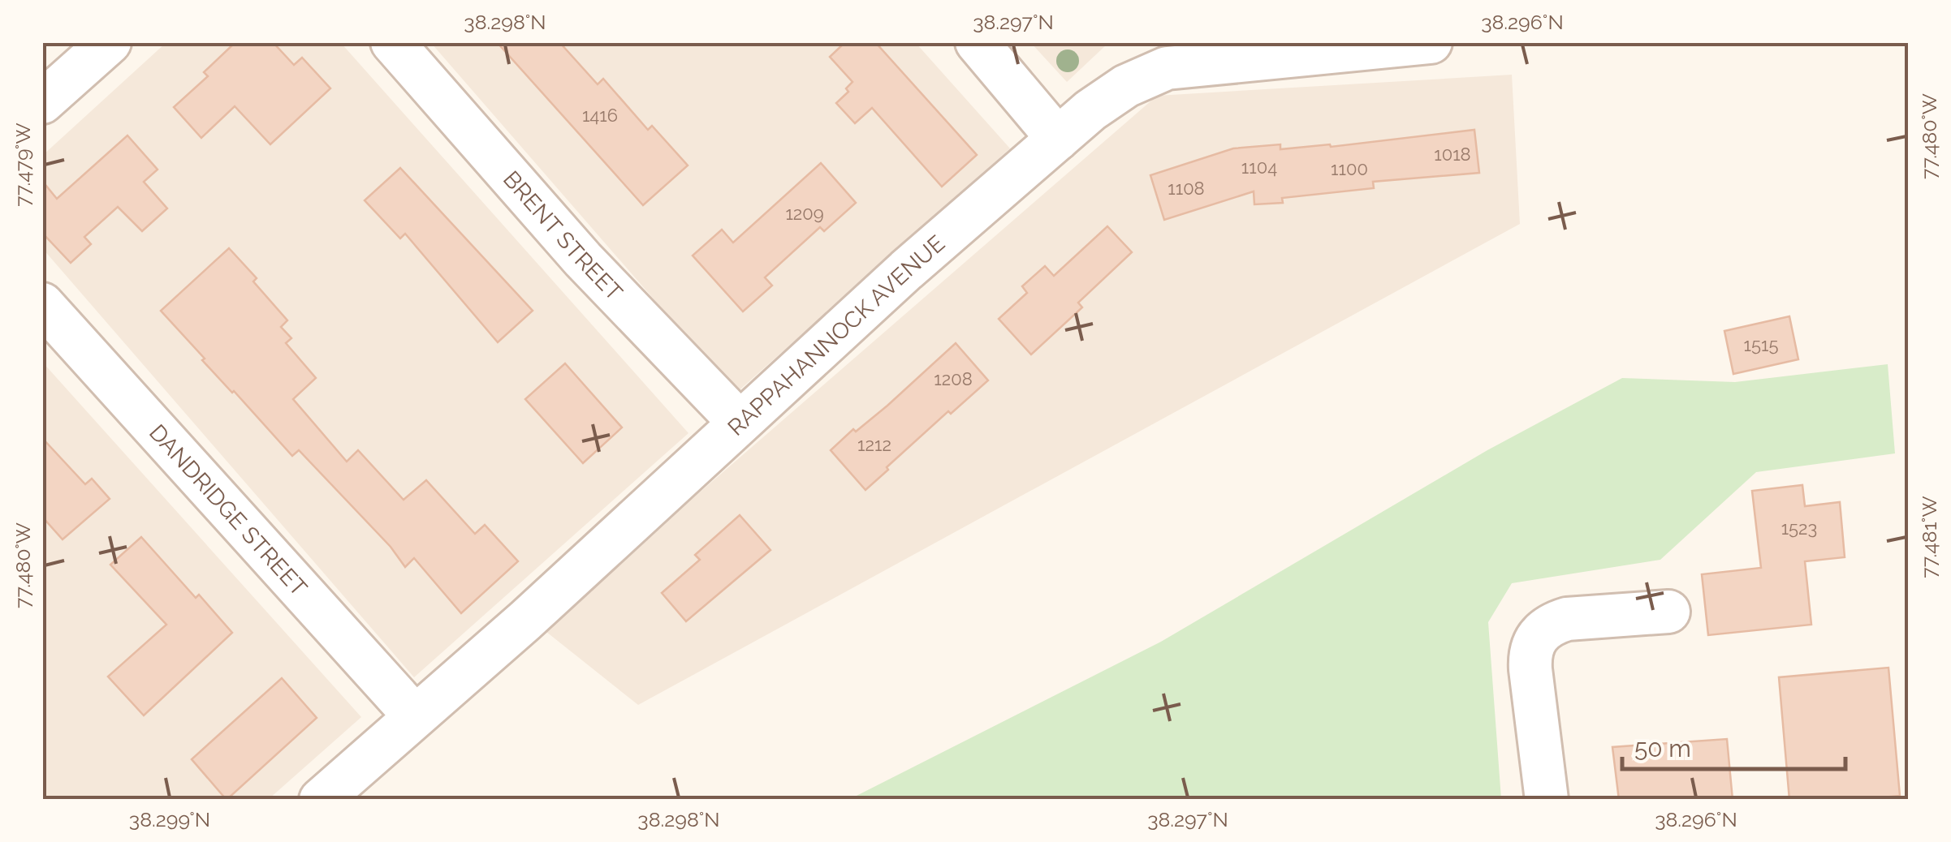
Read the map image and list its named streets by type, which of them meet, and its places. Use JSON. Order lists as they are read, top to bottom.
{
  "streets": {
    "street": ["BRENT STREET", "RAPPAHANNOCK AVENUE", "DANDRIDGE STREET"]
  },
  "crossings": [
    ["BRENT STREET", "RAPPAHANNOCK AVENUE"],
    ["RAPPAHANNOCK AVENUE", "DANDRIDGE STREET"]
  ],
  "house_numbers": [
    "1416",
    "1018",
    "1104",
    "1100",
    "1108",
    "1209",
    "1515",
    "1208",
    "1212",
    "1523"
  ],
  "scale_bar": "50 m",
  "coordinates": [
    "38.298°N",
    "38.297°N",
    "38.296°N",
    "77.480°W",
    "77.479°W",
    "77.481°W",
    "38.299°N"
  ]
}
